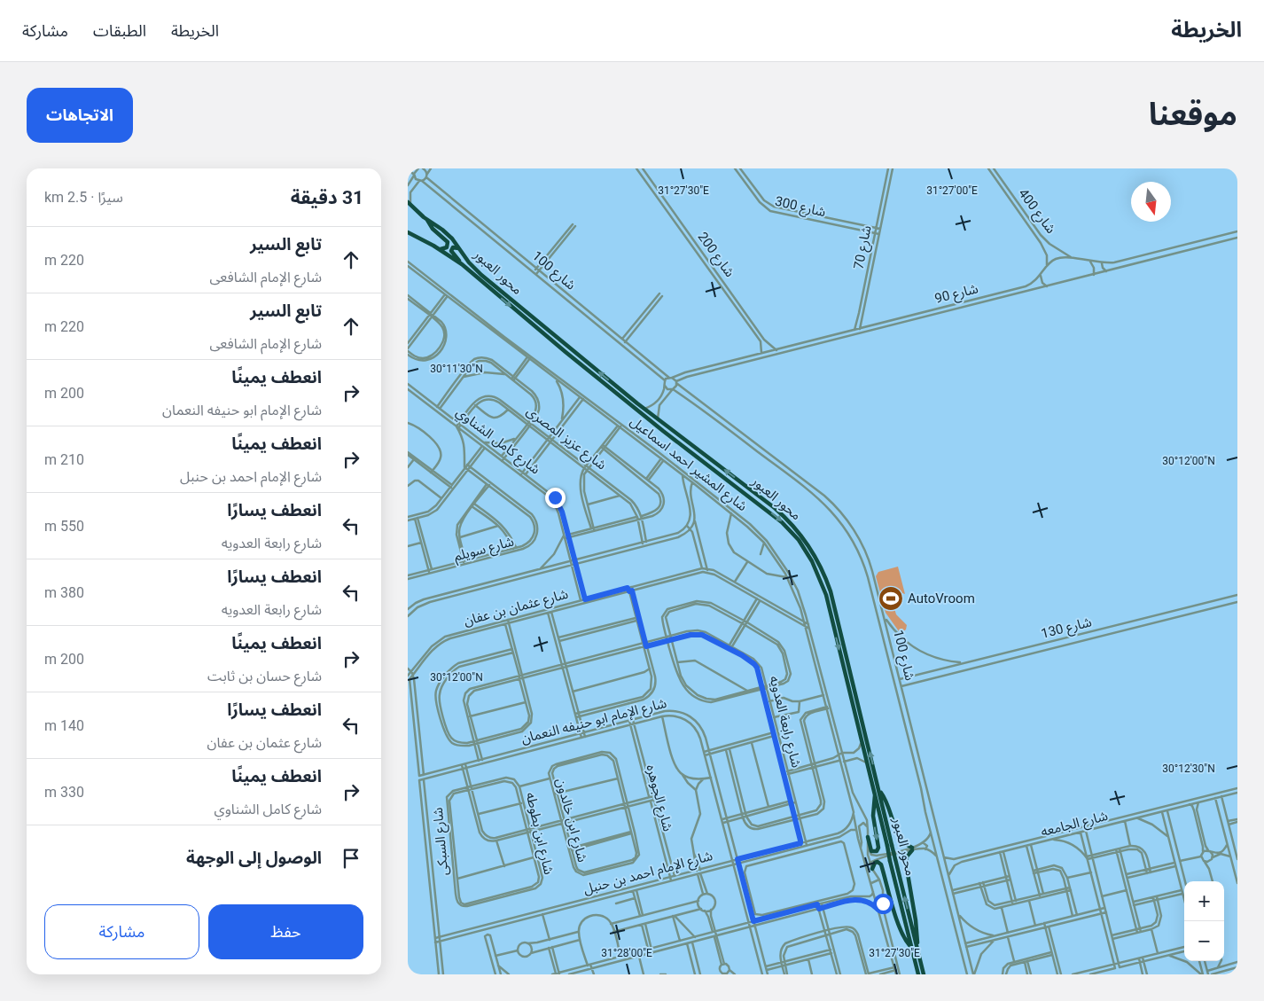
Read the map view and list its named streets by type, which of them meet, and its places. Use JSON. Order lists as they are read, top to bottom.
{
  "streets": {
    "highway": ["محور العبور"],
    "street": [
      "شارع 300",
      "شارع 400",
      "شارع 70",
      "شارع 200",
      "شارع 100",
      "شارع 90",
      "شارع عزيز المصرى",
      "شارع كامل الشناوي",
      "شارع المشير احمد اسماعيل",
      "شارع سويلم",
      "شارع عثمان بن عفان",
      "شارع 130",
      "شارع الإمام ابو حنيفه النعمان",
      "شارع رابعة العدويه",
      "شارع الجوهره",
      "شارع ابن خالدون",
      "شارع الجامعه",
      "شارع ابن بطوطه",
      "شارع السبكى",
      "شارع الإمام احمد بن حنبل"
    ]
  },
  "crossings": [
    ["شارع 300", "شارع 70"],
    ["شارع 70", "شارع 90"],
    ["شارع 200", "شارع 90"],
    ["شارع 100", "شارع 90"],
    ["شارع 100", "شارع 130"],
    ["شارع 100", "شارع الجامعه"],
    ["شارع عزيز المصرى", "شارع كامل الشناوي"],
    ["شارع كامل الشناوي", "شارع عثمان بن عفان"],
    ["شارع المشير احمد اسماعيل", "شارع عثمان بن عفان"],
    ["شارع الإمام ابو حنيفه النعمان", "شارع رابعة العدويه"],
    ["شارع الإمام ابو حنيفه النعمان", "شارع الجوهره"],
    ["شارع الإمام ابو حنيفه النعمان", "شارع الإمام احمد بن حنبل"],
    ["شارع رابعة العدويه", "شارع الإمام احمد بن حنبل"],
    ["شارع الجوهره", "شارع الإمام احمد بن حنبل"],
    ["شارع ابن بطوطه", "شارع السبكى"]
  ],
  "places": {
    "sports": ["AutoVroom"]
  },
  "north": "bottom",
  "page": {
    "header": "الخريطة",
    "nav": ["الخريطة", "الطبقات", "مشاركة"],
    "title": "موقعنا",
    "buttons": [
      "الاتجاهات",
      ["حفظ", "مشاركة"]
    ],
    "heading": ["31 دقيقة", "سيرًا · 2.5 km"],
    "list": [
      ["تابع السير", "شارع الإمام الشافعى", "220 m"],
      ["تابع السير", "شارع الإمام الشافعى", "220 m"],
      ["انعطف يمينًا", "شارع الإمام ابو حنيفه النعمان", "200 m"],
      ["انعطف يمينًا", "شارع الإمام احمد بن حنبل", "210 m"],
      ["انعطف يسارًا", "شارع رابعة العدويه", "550 m"],
      ["انعطف يسارًا", "شارع رابعة العدويه", "380 m"],
      ["انعطف يمينًا", "شارع حسان بن ثابت", "200 m"],
      ["انعطف يسارًا", "شارع عثمان بن عفان", "140 m"],
      ["انعطف يمينًا", "شارع كامل الشناوي", "330 m"],
      "الوصول إلى الوجهة"
    ],
    "map_buttons": ["+", "−"]
  },
  "coordinates": [
    "31°27'30\"E",
    "31°27'00\"E",
    "30°11'30\"N",
    "30°12'00\"N",
    "30°12'30\"N",
    "31°28'00\"E"
  ]
}
